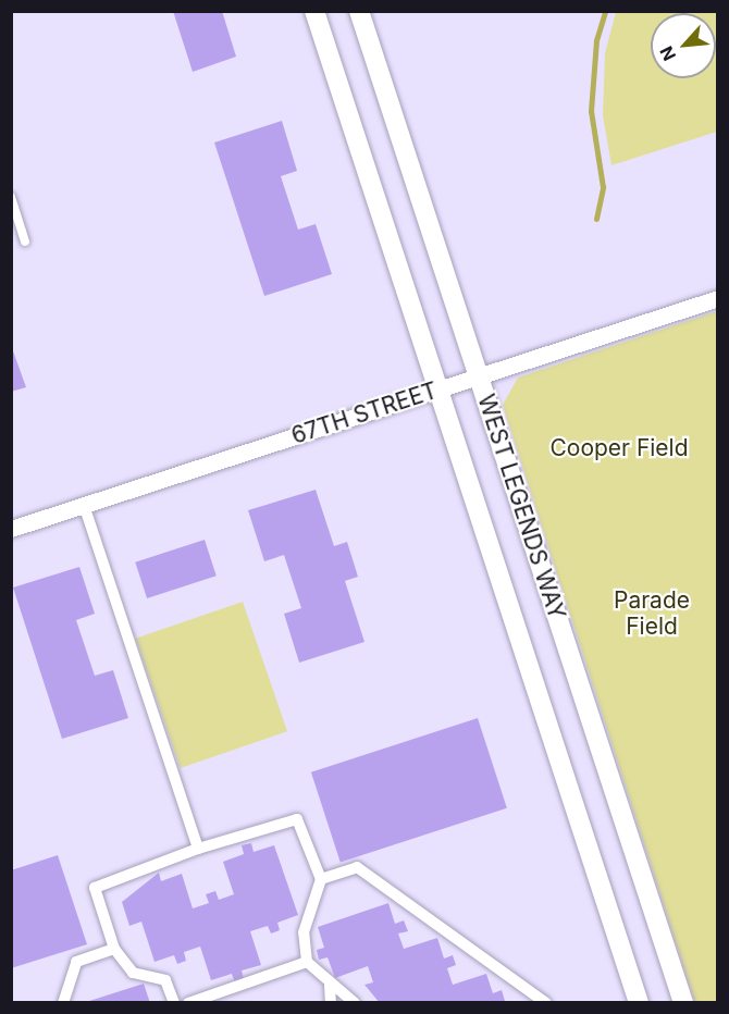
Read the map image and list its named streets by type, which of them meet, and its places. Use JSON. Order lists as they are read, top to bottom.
{
  "streets": {
    "street": ["67TH STREET", "WEST LEGENDS WAY"]
  },
  "crossings": [
    ["67TH STREET", "WEST LEGENDS WAY"]
  ],
  "parks": ["Cooper Field", "Parade Field"],
  "north": "bottom left"
}
